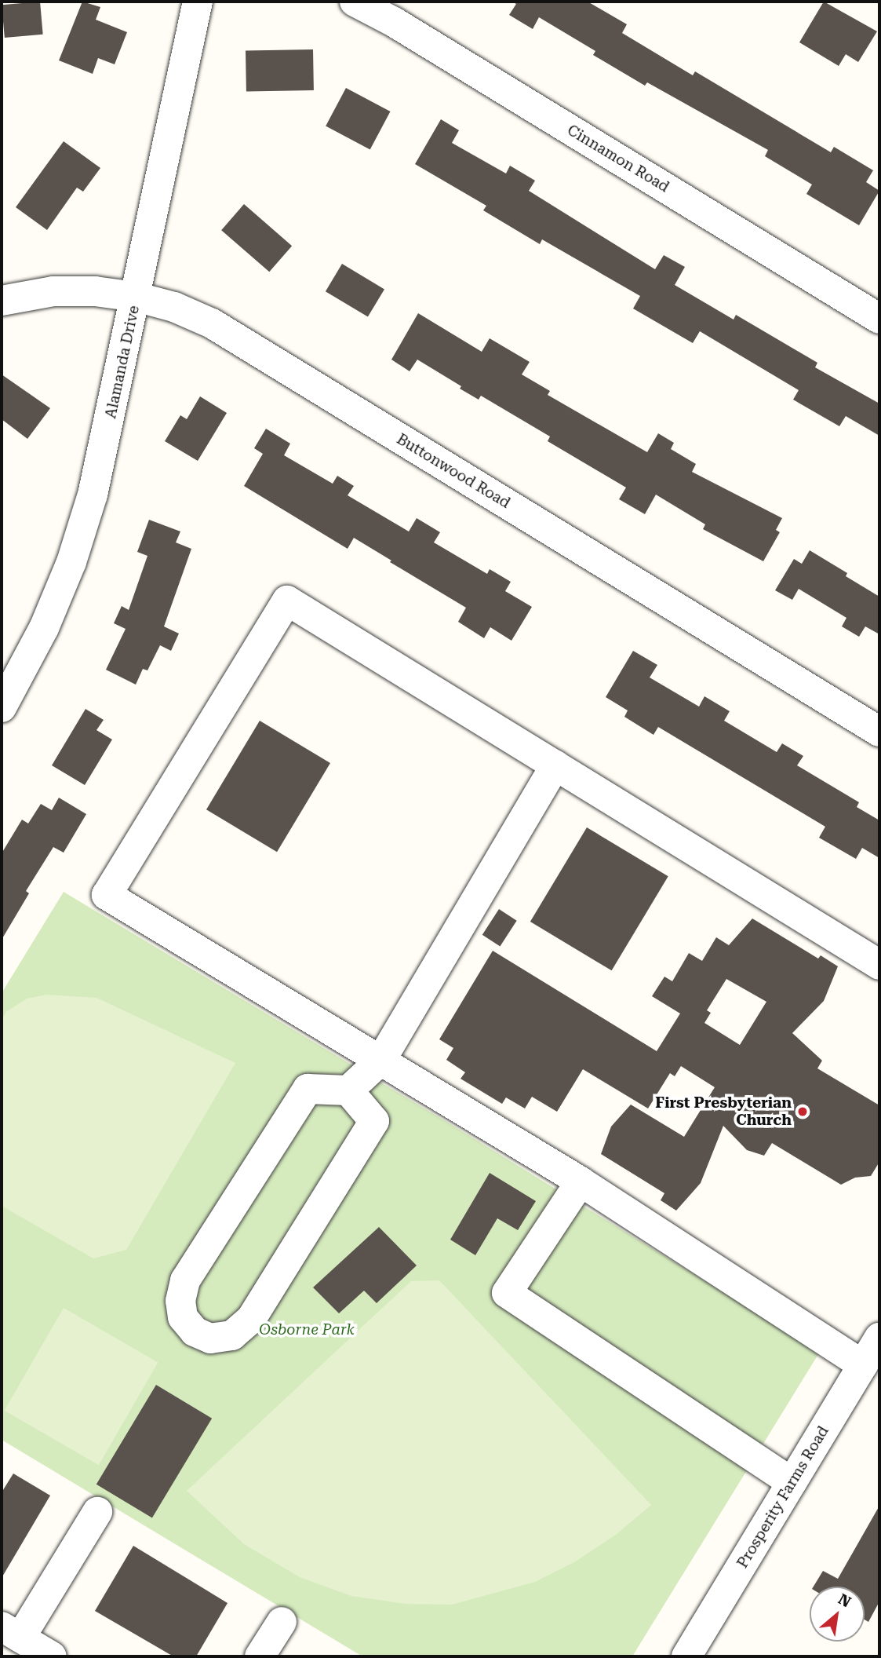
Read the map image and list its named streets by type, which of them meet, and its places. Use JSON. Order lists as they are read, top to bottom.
{
  "streets": {
    "street": [
      "Cinnamon Road",
      "Alamanda Drive",
      "Buttonwood Road",
      "Prosperity Farms Road"
    ]
  },
  "crossings": [
    ["Alamanda Drive", "Buttonwood Road"]
  ],
  "parks": ["Osborne Park"],
  "places": ["First Presbyterian Church"],
  "north": "top right"
}
